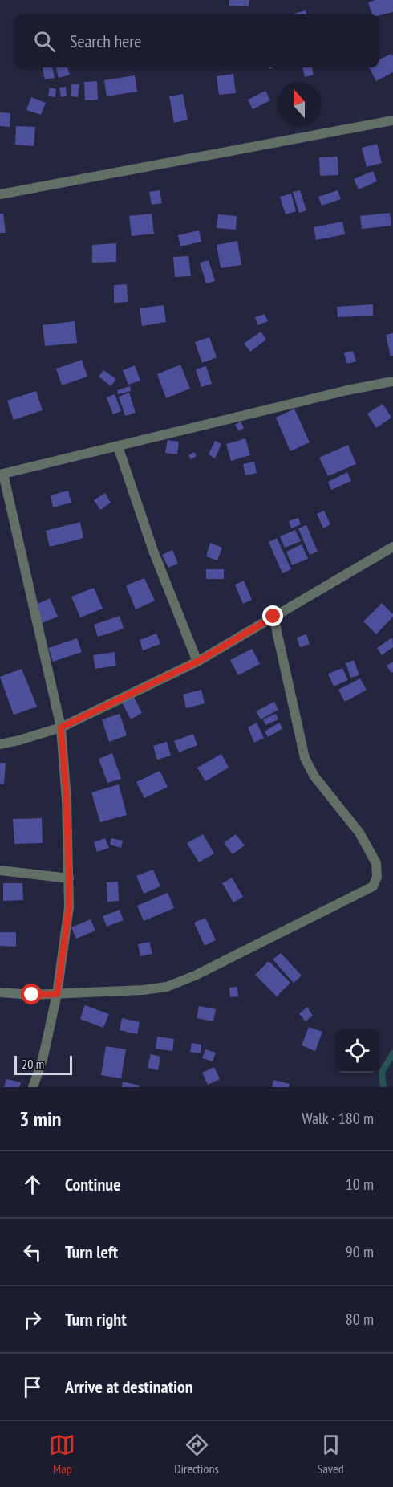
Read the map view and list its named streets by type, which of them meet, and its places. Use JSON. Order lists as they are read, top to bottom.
{
  "scale_bar": "20 m",
  "north": "top",
  "page": {
    "search": "Search here",
    "scale": "20 m",
    "heading": ["3 min", "Walk · 180 m"],
    "list": [
      ["Continue", "10 m"],
      ["Turn left", "90 m"],
      ["Turn right", "80 m"],
      "Arrive at destination"
    ],
    "nav": ["Map", "Directions", "Saved"]
  }
}
